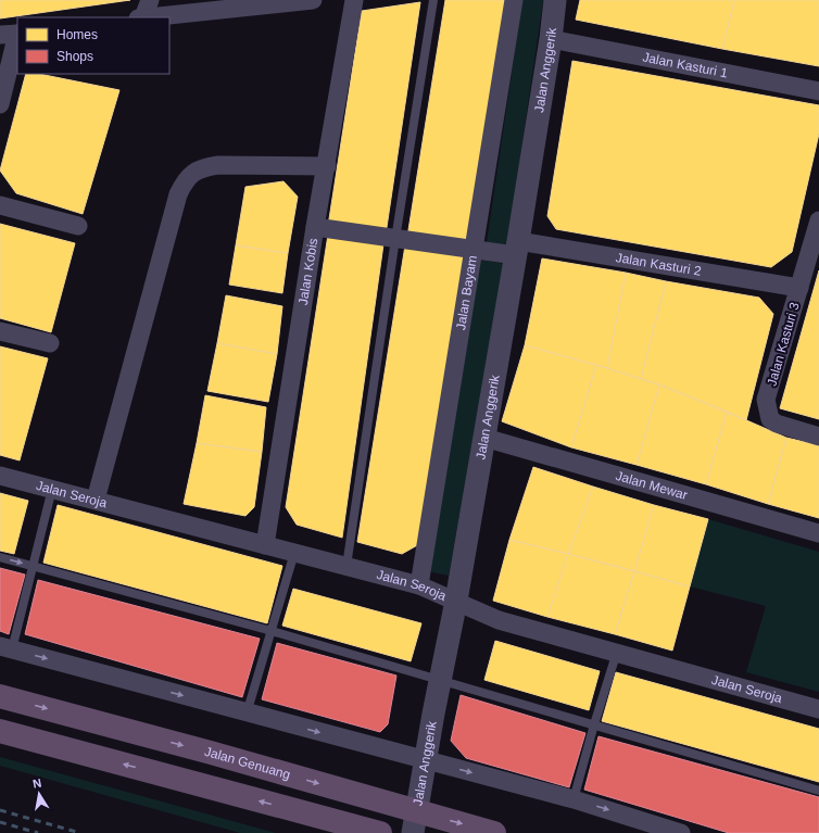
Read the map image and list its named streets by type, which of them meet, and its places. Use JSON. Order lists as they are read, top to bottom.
{
  "streets": {
    "highway": ["Jalan Genuang"],
    "street": [
      "Jalan Kasturi 1",
      "Jalan Anggerik",
      "Jalan Kasturi 2",
      "Jalan Kobis",
      "Jalan Bayam",
      "Jalan Kasturi 3",
      "Jalan Mewar",
      "Jalan Seroja"
    ]
  },
  "crossings": [
    ["Jalan Kasturi 1", "Jalan Anggerik"],
    ["Jalan Anggerik", "Jalan Kasturi 2"],
    ["Jalan Anggerik", "Jalan Mewar"],
    ["Jalan Anggerik", "Jalan Seroja"],
    ["Jalan Anggerik", "Jalan Genuang"],
    ["Jalan Kasturi 2", "Jalan Kobis"],
    ["Jalan Kasturi 2", "Jalan Bayam"],
    ["Jalan Kasturi 2", "Jalan Kasturi 3"],
    ["Jalan Kobis", "Jalan Seroja"],
    ["Jalan Bayam", "Jalan Seroja"]
  ],
  "legend": ["Homes", "Shops"],
  "north": "top"
}
